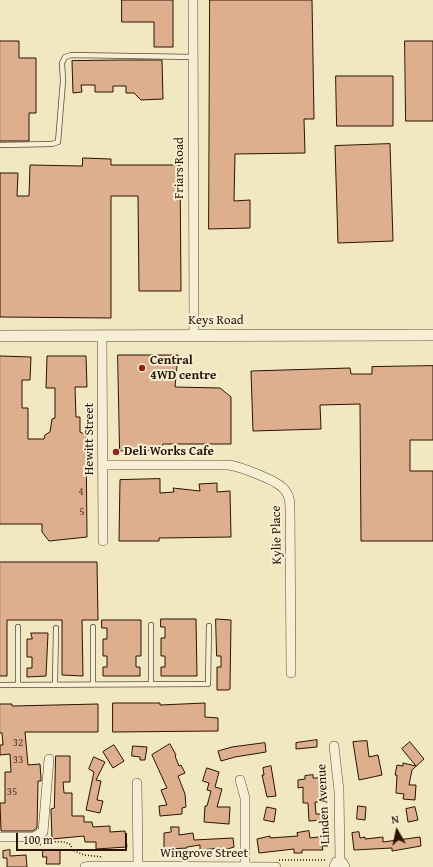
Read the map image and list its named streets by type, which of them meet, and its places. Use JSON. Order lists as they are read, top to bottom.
{
  "streets": {
    "street": [
      "Friars Road",
      "Keys Road",
      "Hewitt Street",
      "Kylie Place",
      "Linden Avenue",
      "Wingrove Street"
    ]
  },
  "crossings": [
    ["Friars Road", "Keys Road"],
    ["Keys Road", "Hewitt Street"],
    ["Hewitt Street", "Kylie Place"]
  ],
  "places": ["Central 4WD centre", "Deli Works Cafe"],
  "house_numbers": [
    "4",
    "5",
    "32",
    "33",
    "35"
  ],
  "scale_bar": "100 m",
  "north": "top"
}
